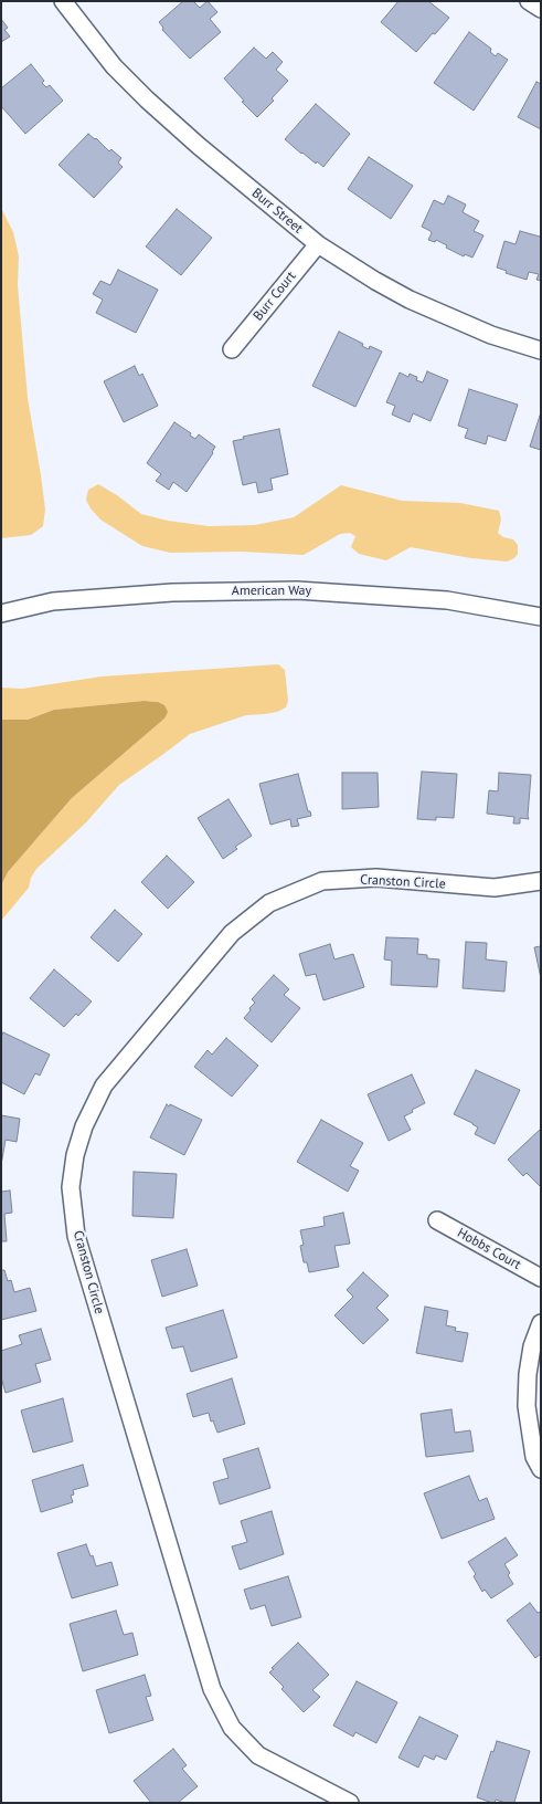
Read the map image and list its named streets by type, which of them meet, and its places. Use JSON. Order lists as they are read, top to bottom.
{
  "streets": {
    "street": [
      "Burr Street",
      "Burr Court",
      "American Way",
      "Cranston Circle",
      "Hobbs Court"
    ]
  },
  "crossings": [
    ["Burr Street", "Burr Court"]
  ]
}
